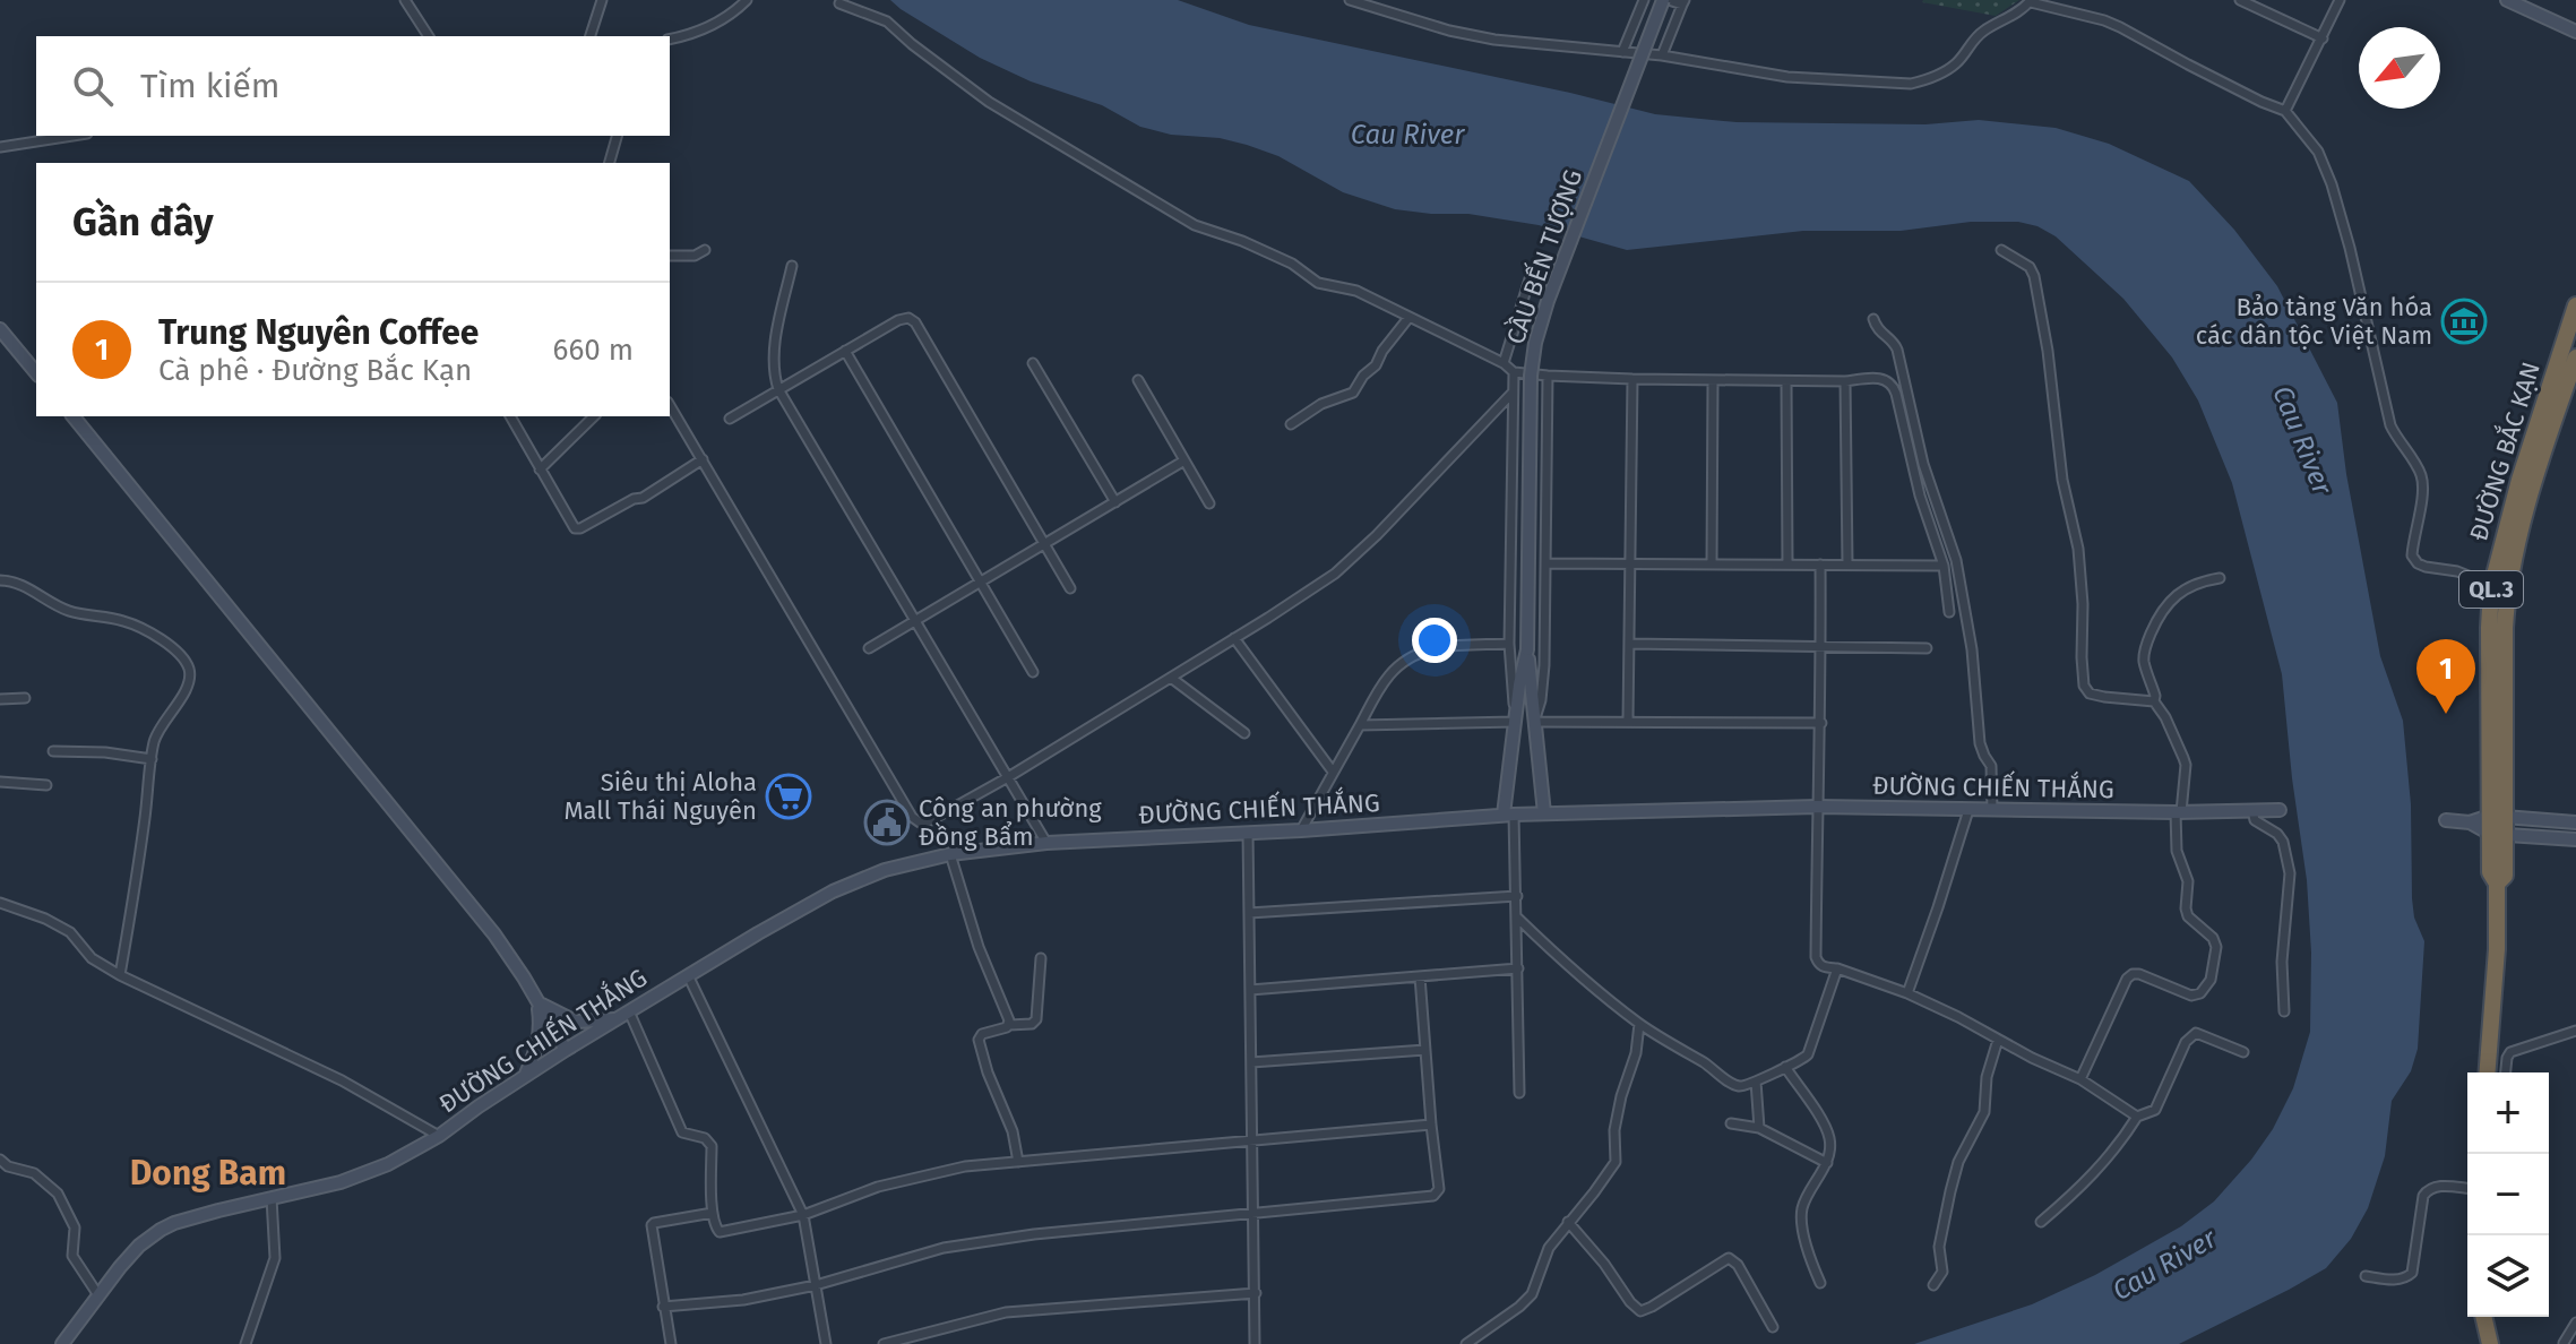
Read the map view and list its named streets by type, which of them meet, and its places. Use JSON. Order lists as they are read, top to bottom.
{
  "streets": {
    "highway": ["ĐƯỜNG BẮC KẠN", "QL.3"],
    "main road": ["CẦU BẾN TƯỢNG", "ĐƯỜNG CHIẾN THẮNG"]
  },
  "districts": ["Dong Bam"],
  "water": ["Cau River"],
  "places": {
    "museum": ["Bảo tàng Văn hóa các dân tộc Việt Nam"],
    "supermarket": ["Siêu thị Aloha Mall Thái Nguyên"],
    "public building": ["Công an phường Đồng Bẩm"]
  },
  "north": "bottom left",
  "page": {
    "search": "Tìm kiếm",
    "heading": "Gần đây",
    "list": [
      {
        "mark": "1",
        "name": "Trung Nguyên Coffee",
        "note": "Cà phê · Đường Bắc Kạn",
        "value": "660 m"
      }
    ],
    "pins": "1",
    "map_buttons": ["+", "−"]
  }
}
